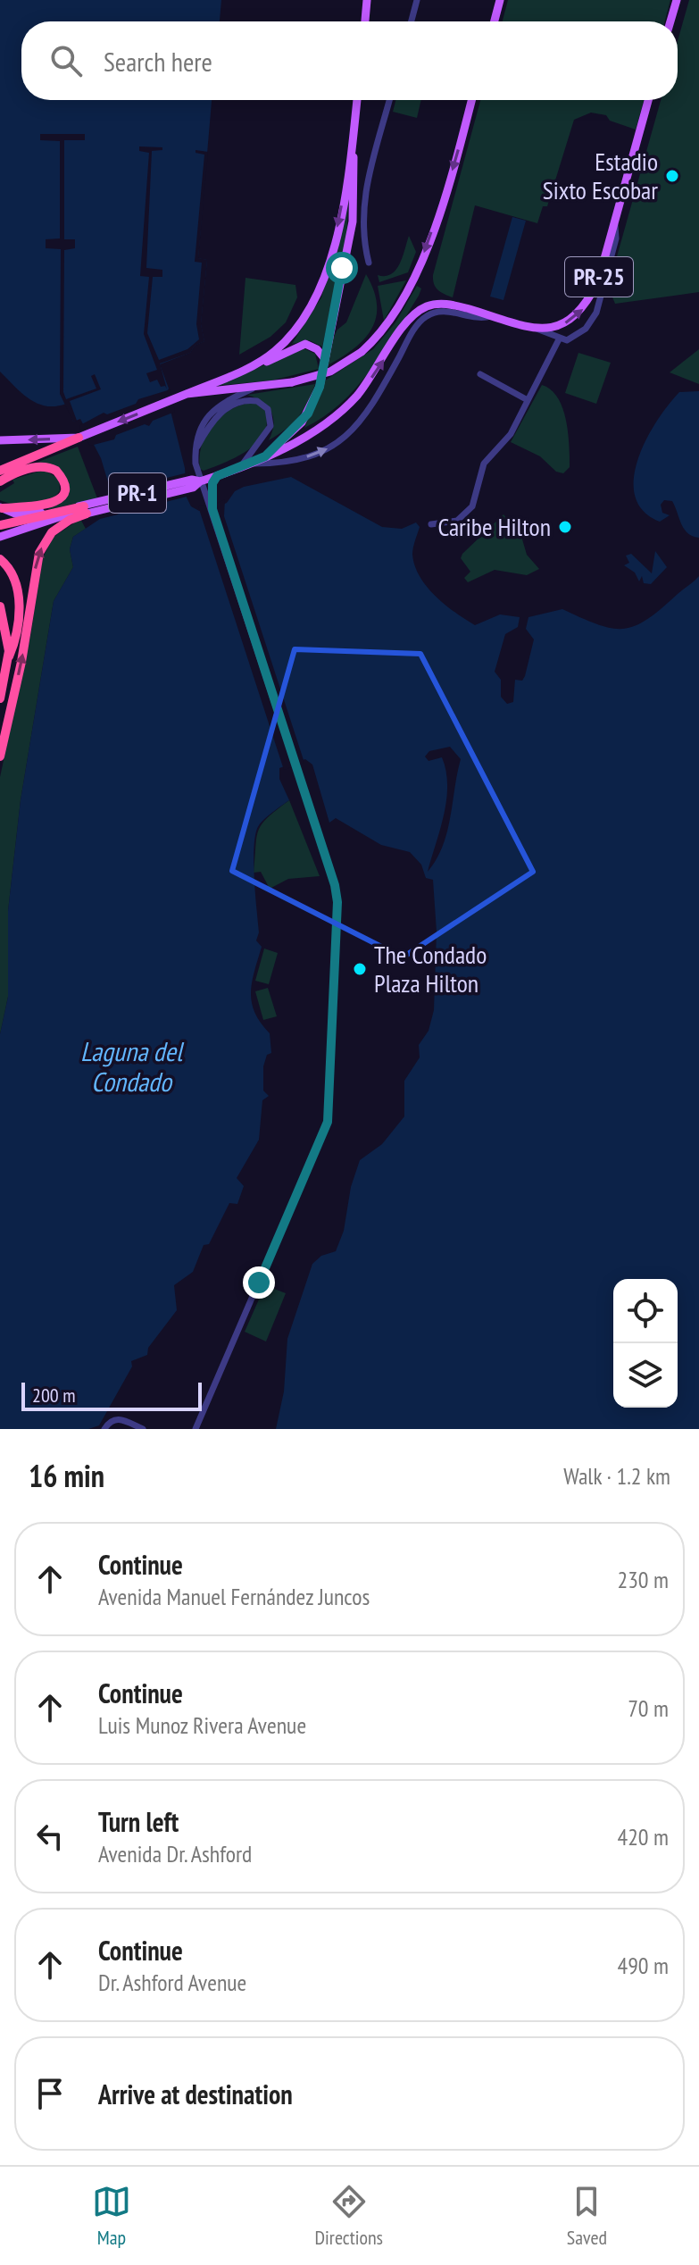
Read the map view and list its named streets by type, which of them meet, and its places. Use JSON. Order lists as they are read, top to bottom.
{
  "streets": {
    "highway": ["PR-1"],
    "main road": ["PR-25"]
  },
  "crossings": [
    ["PR-25", "PR-1"]
  ],
  "water": ["Laguna del Condado"],
  "places": ["Estadio Sixto Escobar", "Caribe Hilton", "The Condado Plaza Hilton"],
  "scale_bar": "200 m",
  "page": {
    "search": "Search here",
    "scale": "200 m",
    "heading": ["16 min", "Walk · 1.2 km"],
    "list": [
      ["Continue", "Avenida Manuel Fernández Juncos", "230 m"],
      ["Continue", "Luis Munoz Rivera Avenue", "70 m"],
      ["Turn left", "Avenida Dr. Ashford", "420 m"],
      ["Continue", "Dr. Ashford Avenue", "490 m"],
      "Arrive at destination"
    ],
    "nav": ["Map", "Directions", "Saved"]
  }
}
